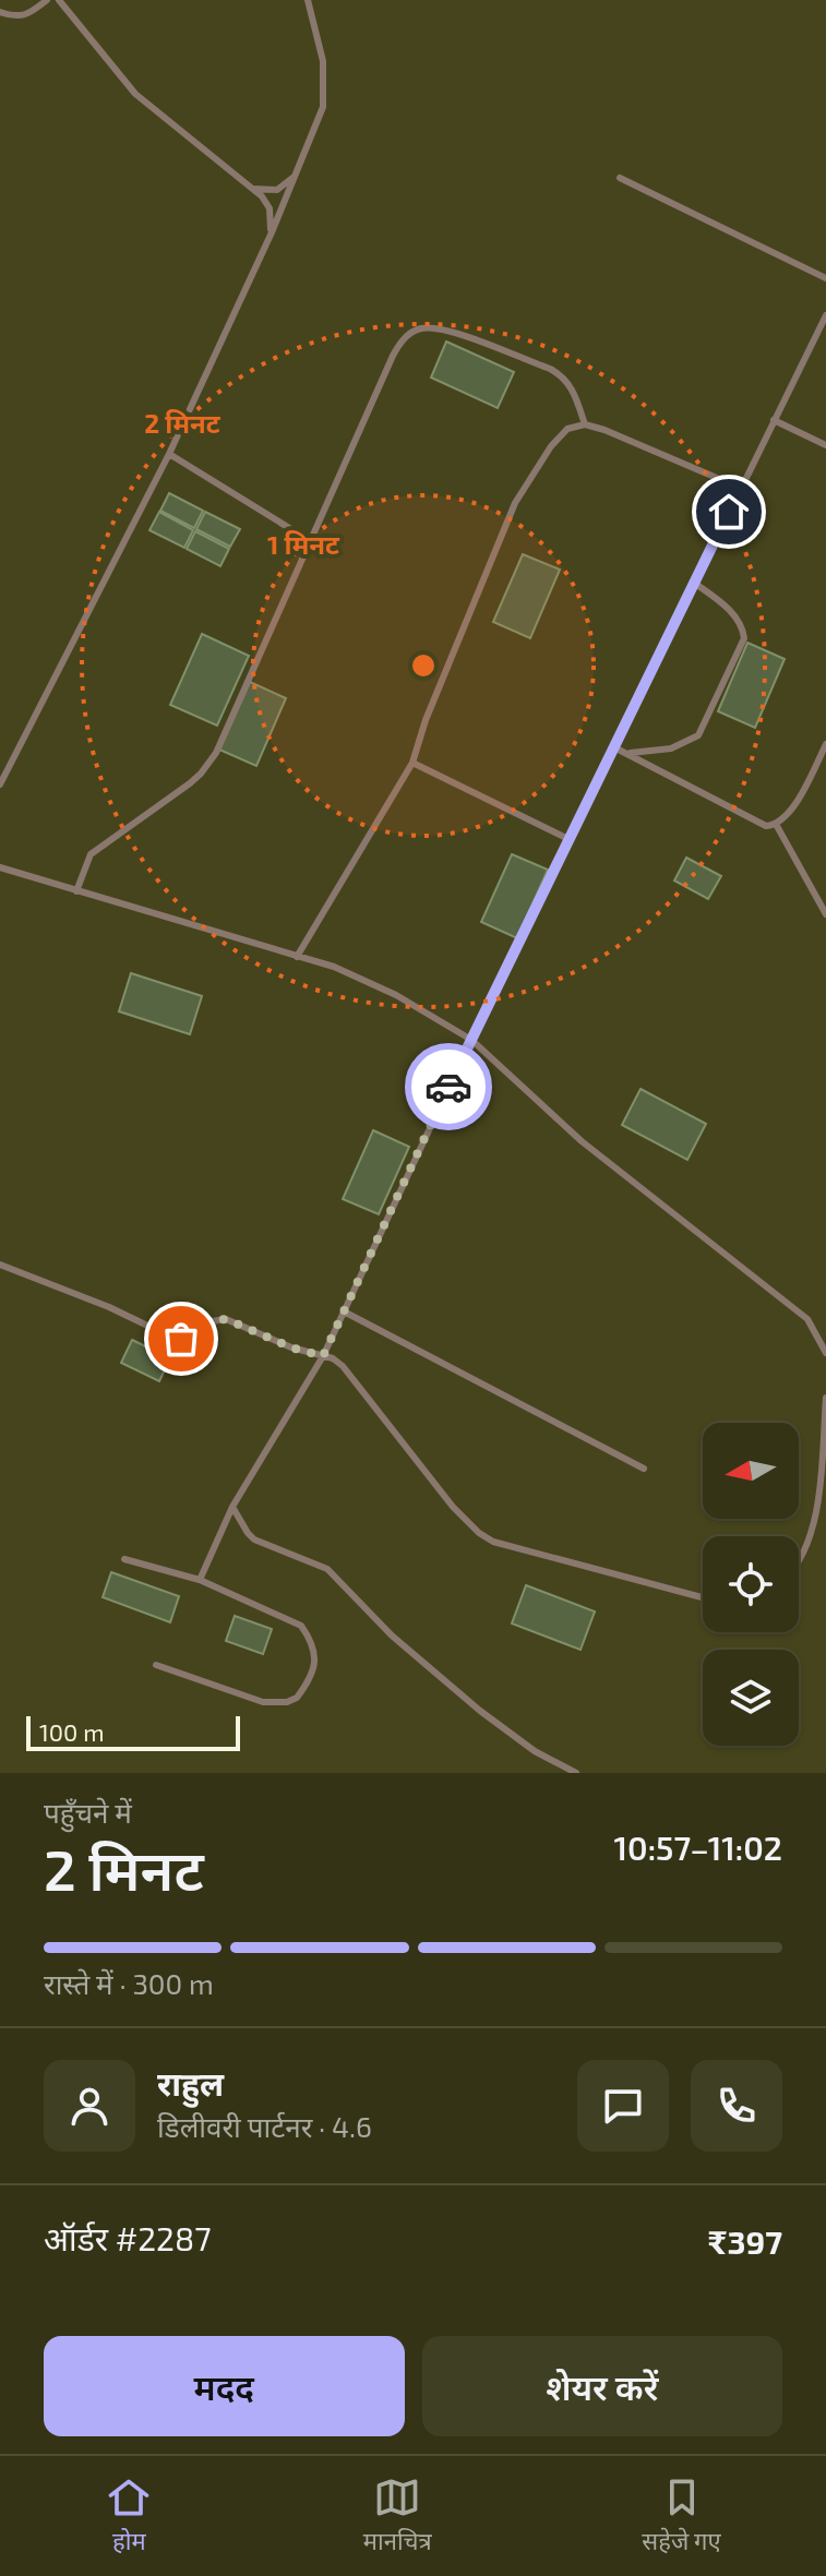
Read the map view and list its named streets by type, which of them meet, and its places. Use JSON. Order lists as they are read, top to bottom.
{
  "scale_bar": "100 m",
  "north": "left",
  "page": {
    "scale": "100 m",
    "heading": ["2 मिनट", "पहुँचने में", "10:57–11:02"],
    "panel": [
      "राहुल",
      "डिलीवरी पार्टनर · 4.6",
      "ऑर्डर #2287",
      "₹397"
    ],
    "bar": "रास्ते में · 300 m",
    "buttons": ["मदद", "शेयर करें"],
    "tabs": ["होम", "मानचित्र", "सहेजे गए"]
  },
  "rings": ["2 मिनट", "1 मिनट"]
}
